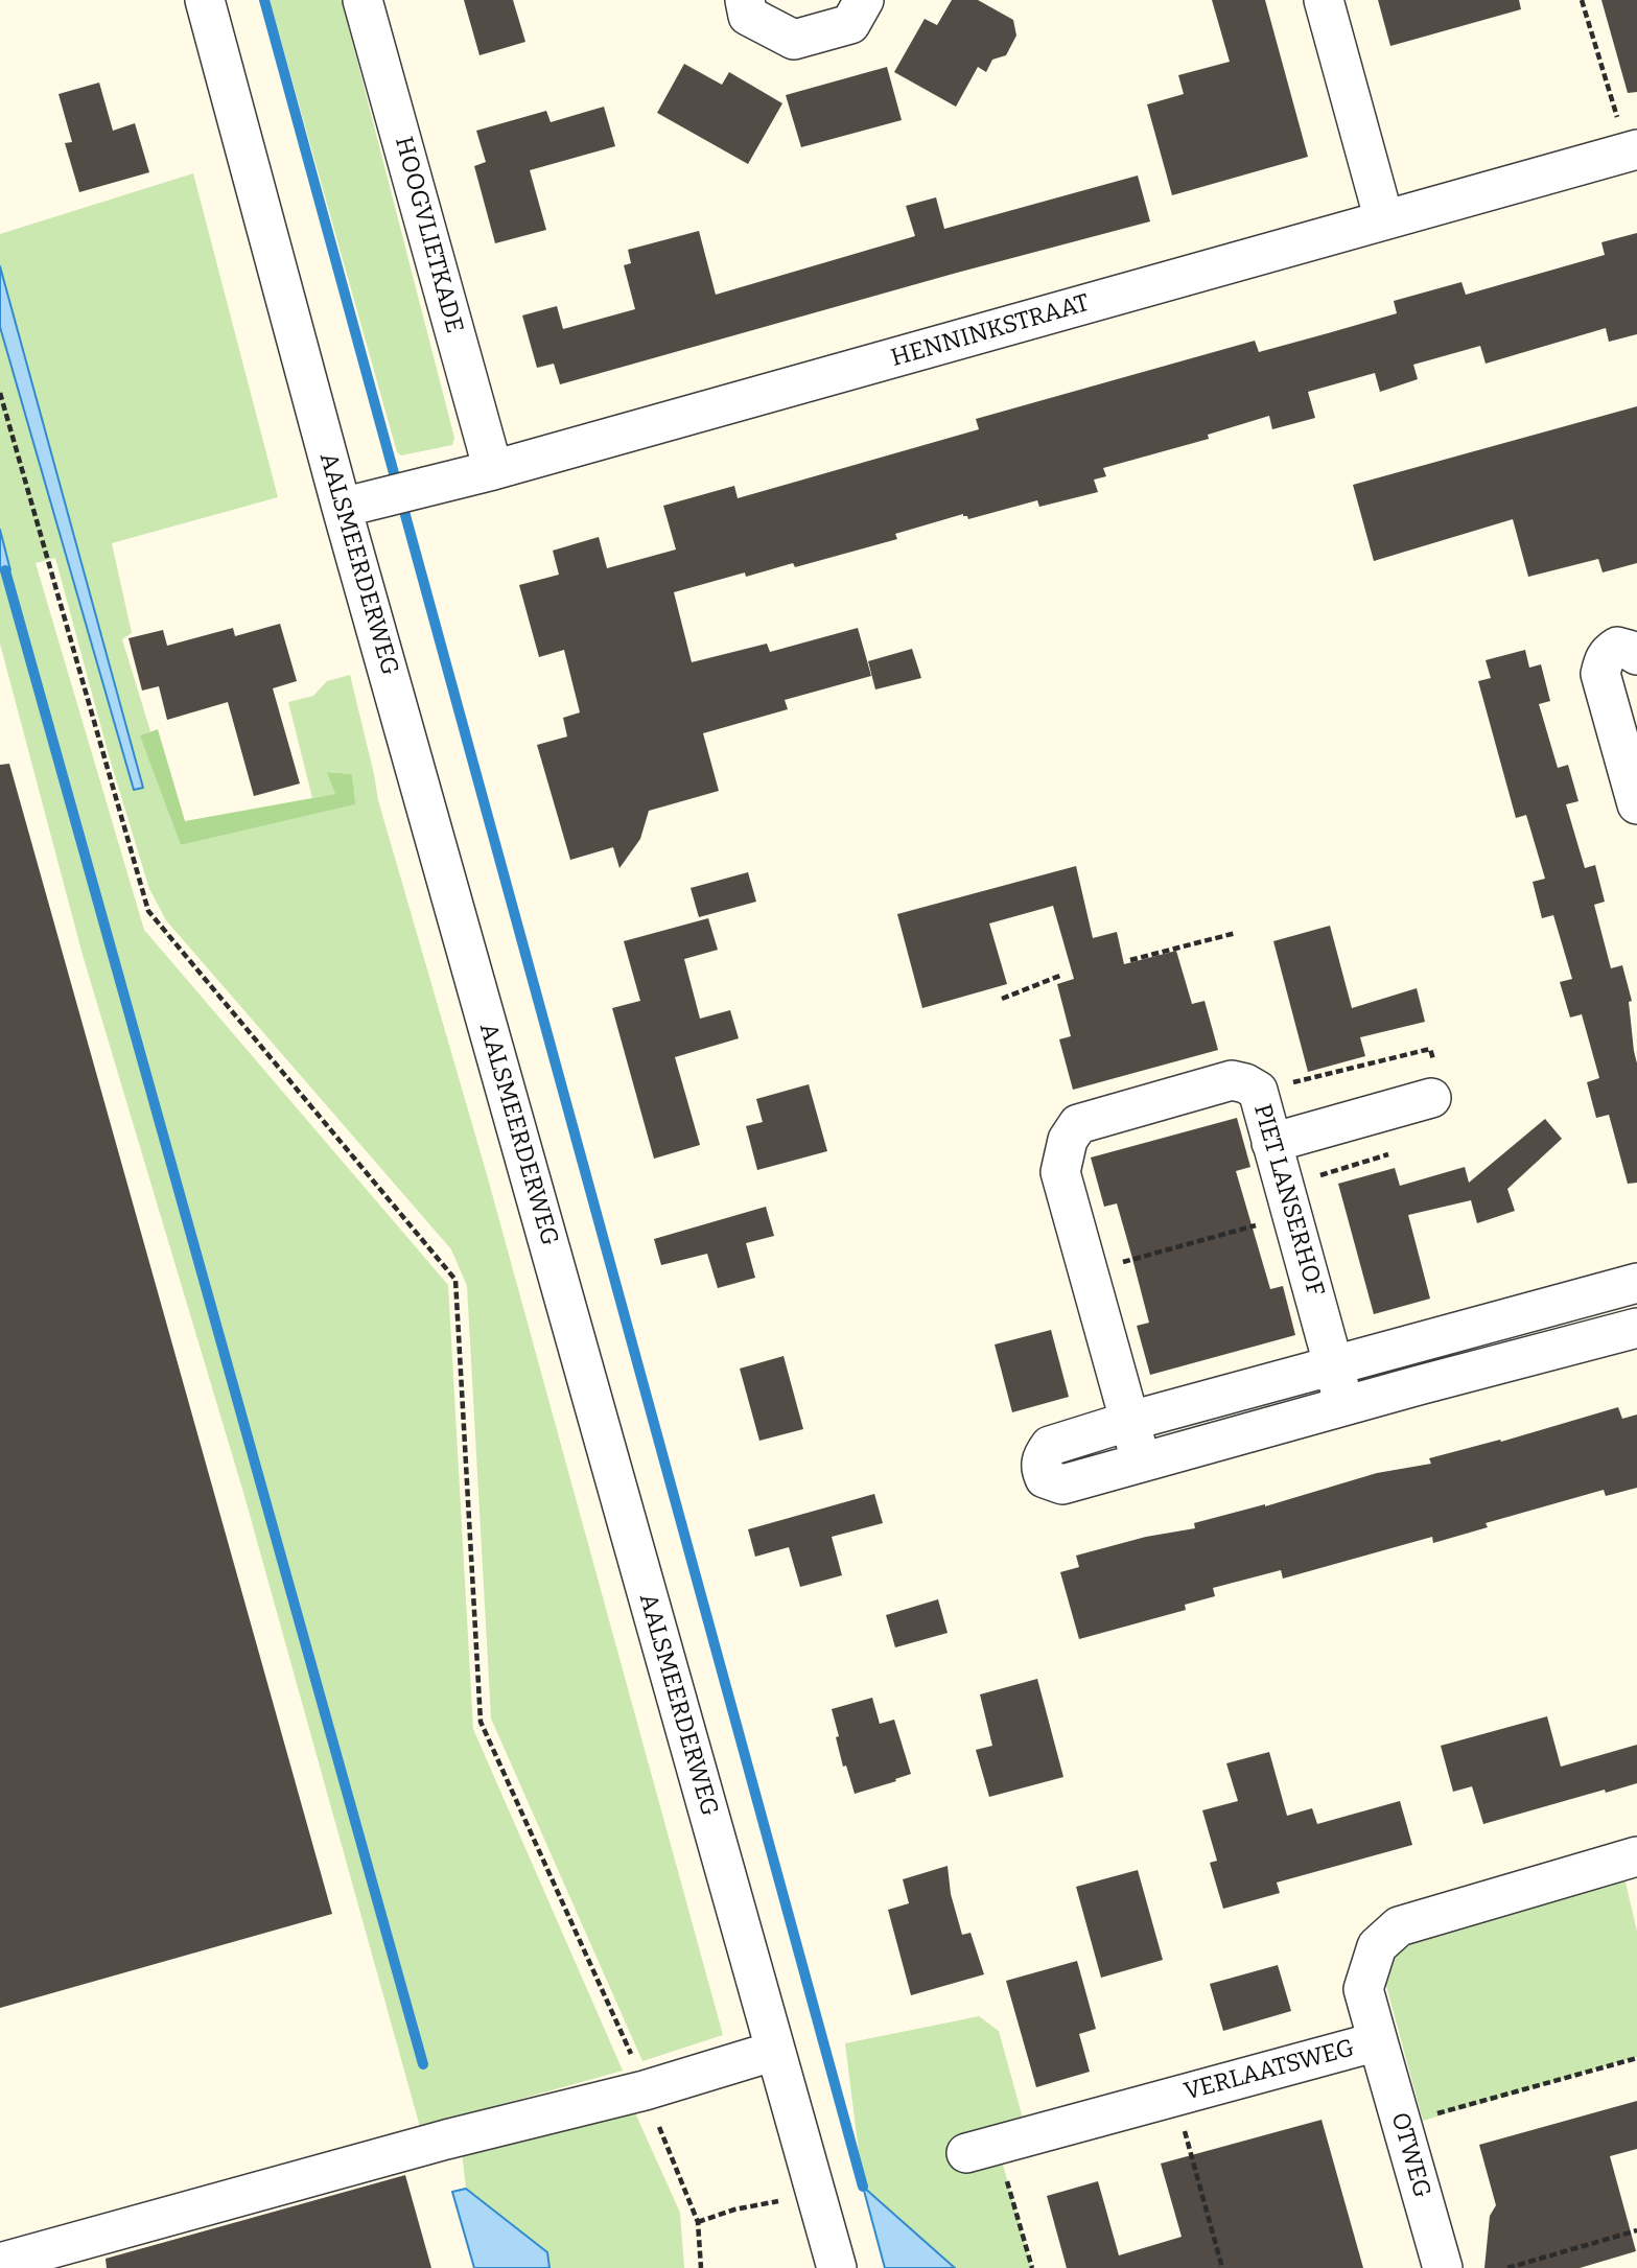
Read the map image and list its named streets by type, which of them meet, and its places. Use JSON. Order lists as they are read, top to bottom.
{
  "streets": {
    "street": [
      "HOOGVLIETKADE",
      "HENNINKSTRAAT",
      "AALSMEERDERWEG",
      "PIET LANSERHOF",
      "VERLAATSWEG",
      "OTWEG"
    ]
  },
  "crossings": [
    ["HOOGVLIETKADE", "HENNINKSTRAAT"],
    ["HENNINKSTRAAT", "AALSMEERDERWEG"],
    ["VERLAATSWEG", "OTWEG"]
  ]
}
